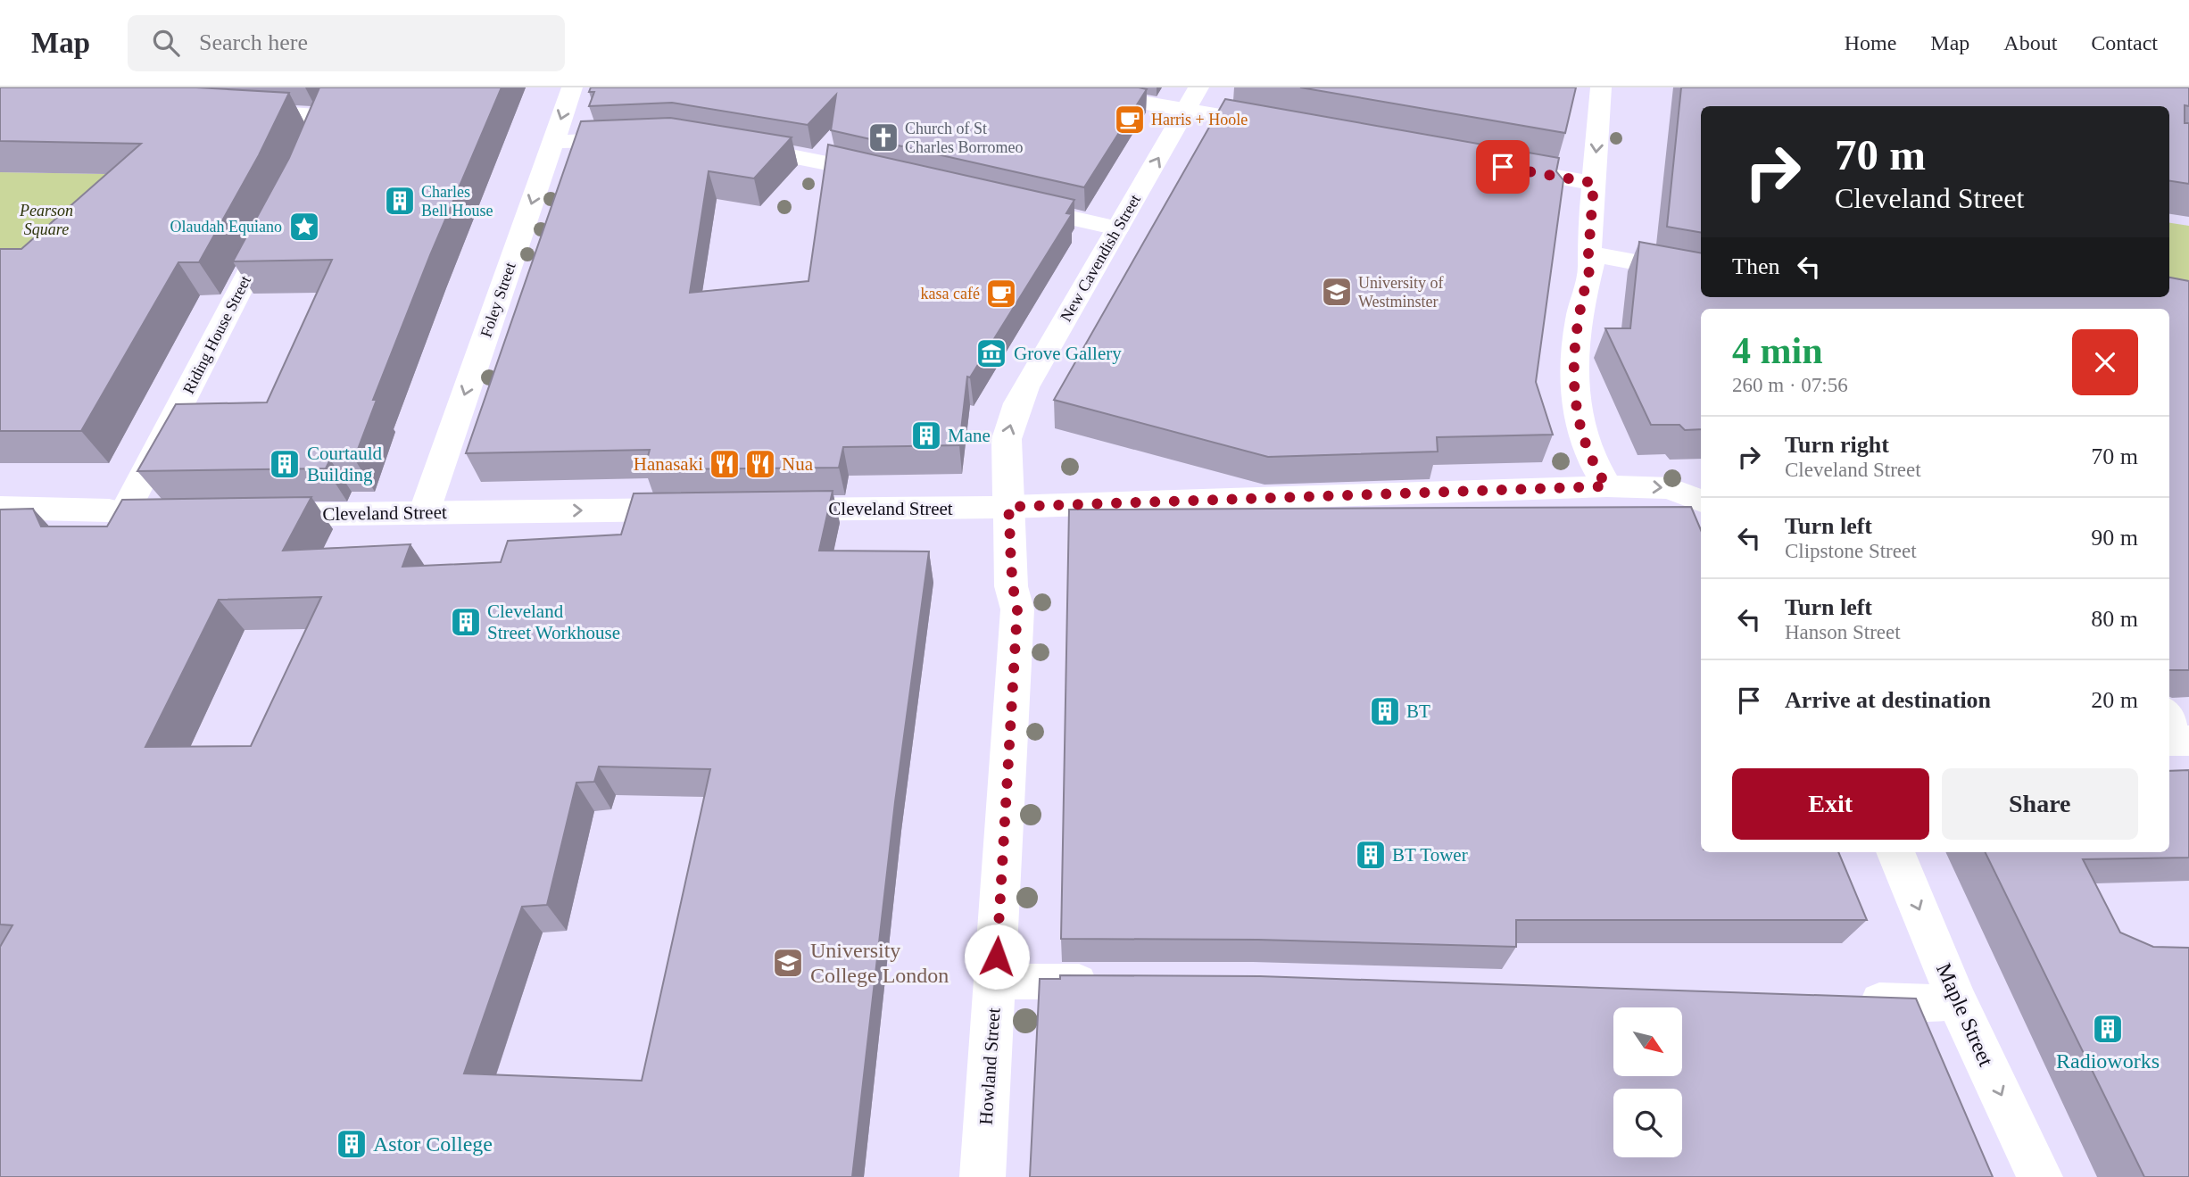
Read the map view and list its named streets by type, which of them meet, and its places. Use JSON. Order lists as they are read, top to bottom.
{
  "streets": {
    "street": [
      "New Cavendish Street",
      "Foley Street",
      "Riding House Street",
      "Cleveland Street",
      "Maple Street",
      "Howland Street"
    ]
  },
  "crossings": [
    ["New Cavendish Street", "Cleveland Street"],
    ["New Cavendish Street", "Howland Street"],
    ["Foley Street", "Cleveland Street"],
    ["Cleveland Street", "Howland Street"]
  ],
  "one_way": ["New Cavendish Street", "Foley Street", "Maple Street"],
  "parks": ["Pearson Square"],
  "places": {
    "cafe": ["Harris + Hoole", "kasa café"],
    "church": ["Church of St Charles Borromeo"],
    "building": [
      "Charles Bell House",
      "Mane",
      "Courtauld Building",
      "Cleveland Street Workhouse",
      "BT",
      "BT Tower",
      "Radioworks",
      "Astor College"
    ],
    "place": ["Olaudah Equiano"],
    "school or university": ["University of Westminster", "University College London"],
    "museum": ["Grove Gallery"],
    "restaurant": ["Hanasaki", "Nua"]
  },
  "north": "bottom right",
  "page": {
    "header": "Map",
    "search": "Search here",
    "nav": [
      "Home",
      "Map",
      "About",
      "Contact"
    ],
    "turn": ["70 m", "Cleveland Street"],
    "then": "Then",
    "heading": ["4 min", "260 m · 07:56"],
    "list": [
      {
        "name": "Turn right",
        "note": "Cleveland Street",
        "value": "70 m"
      },
      {
        "name": "Turn left",
        "note": "Clipstone Street",
        "value": "90 m"
      },
      {
        "name": "Turn left",
        "note": "Hanson Street",
        "value": "80 m"
      },
      {
        "name": "Arrive at destination",
        "value": "20 m"
      }
    ],
    "buttons": ["Exit", "Share"]
  }
}
